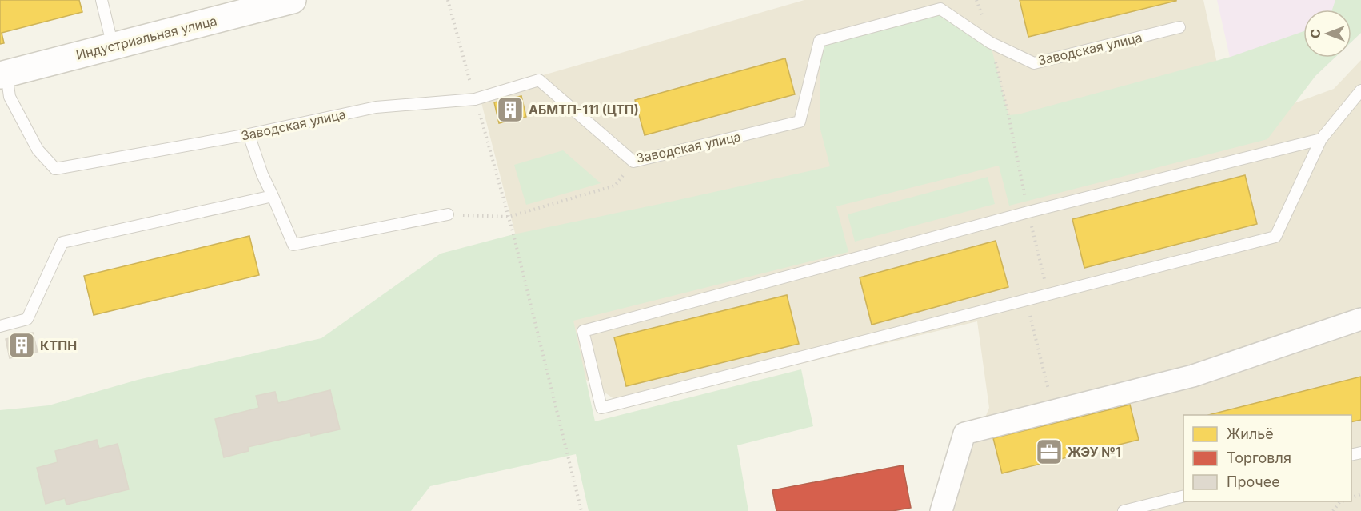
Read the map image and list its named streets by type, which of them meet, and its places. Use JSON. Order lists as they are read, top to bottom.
{
  "streets": {
    "street": ["Индустриальная улица"],
    "lane": ["Заводская улица"]
  },
  "crossings": [
    ["Индустриальная улица", "Заводская улица"]
  ],
  "places": {
    "building": ["АБМТП-111 (ЦТП)", "КТПН"],
    "office": ["ЖЭУ №1"]
  },
  "legend": ["Жильё", "Торговля", "Прочее"],
  "north": "left"
}
